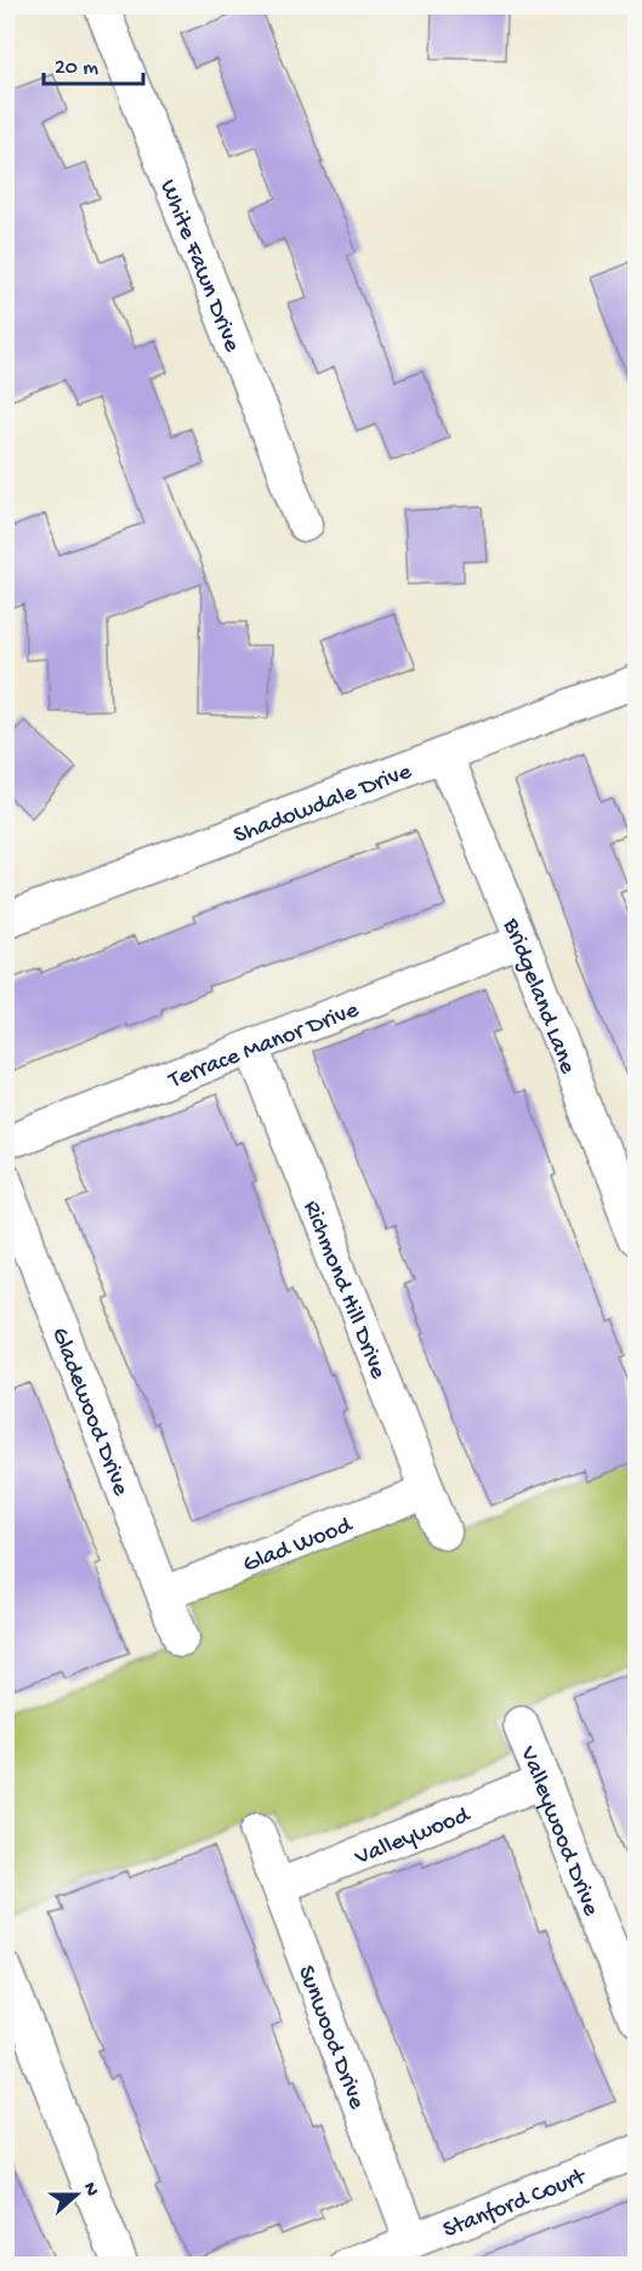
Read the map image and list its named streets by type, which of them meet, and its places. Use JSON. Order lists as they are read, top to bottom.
{
  "streets": {
    "street": [
      "White Fawn Drive",
      "Shadowdale Drive",
      "Bridgeland Lane",
      "Terrace Manor Drive",
      "Richmond Hill Drive",
      "Gladewood Drive",
      "Glad Wood",
      "Valleywood Drive",
      "Valleywood",
      "Sunwood Drive",
      "Stanford Court"
    ]
  },
  "crossings": [
    ["Shadowdale Drive", "Bridgeland Lane"],
    ["Bridgeland Lane", "Terrace Manor Drive"],
    ["Terrace Manor Drive", "Richmond Hill Drive"],
    ["Richmond Hill Drive", "Glad Wood"],
    ["Gladewood Drive", "Glad Wood"],
    ["Valleywood Drive", "Valleywood"],
    ["Valleywood", "Sunwood Drive"],
    ["Sunwood Drive", "Stanford Court"]
  ],
  "scale_bar": "20 m",
  "north": "right"
}
